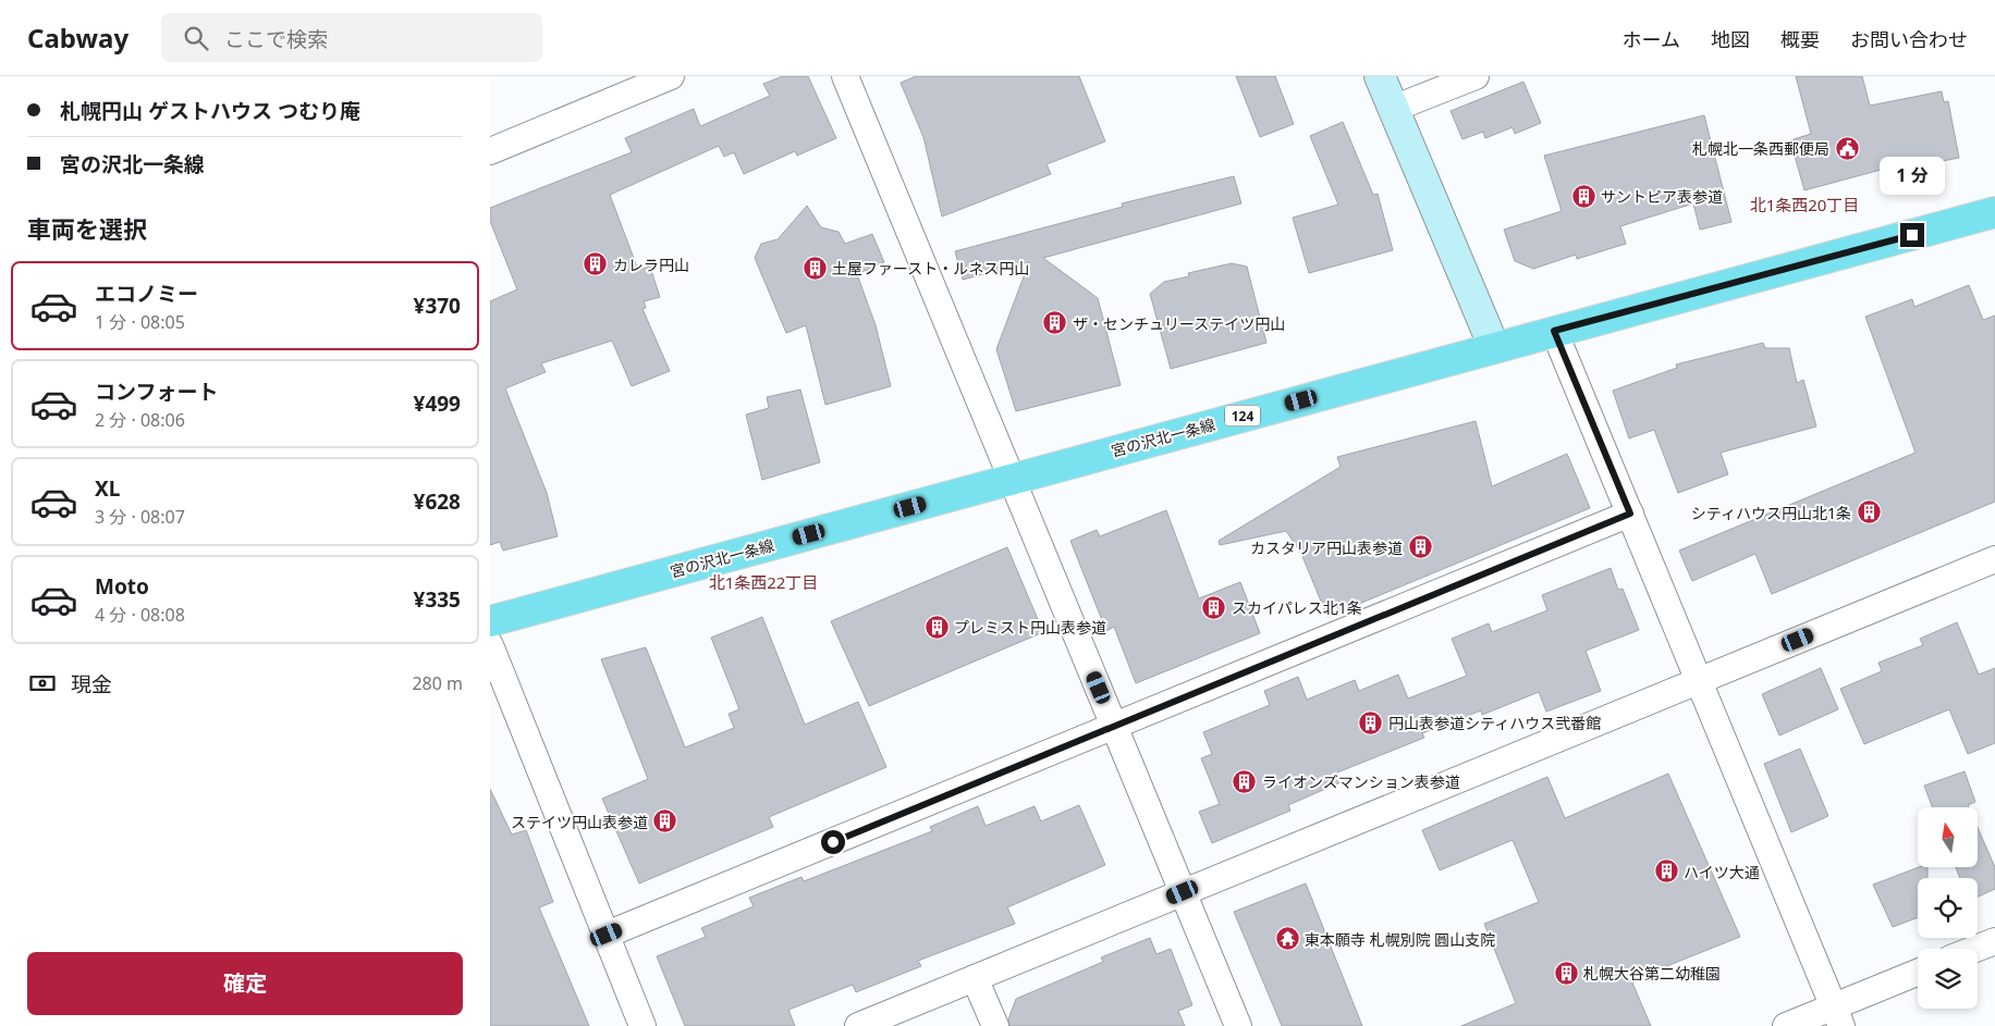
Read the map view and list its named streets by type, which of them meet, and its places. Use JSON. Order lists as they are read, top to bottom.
{
  "streets": {
    "main road": ["124", "宮の沢北一条線"]
  },
  "districts": ["北1条西20丁目", "北1条西22丁目"],
  "places": {
    "public building": ["札幌北一条西郵便局"],
    "building": [
      "サントピア表参道",
      "カレラ円山",
      "土屋ファースト・ルネス円山",
      "ザ・センチュリーステイツ円山",
      "シティハウス円山北1条",
      "カスタリア円山表参道",
      "スカイパレス北1条",
      "プレミスト円山表参道",
      "円山表参道シティハウス弐番館",
      "ライオンズマンション表参道",
      "ステイツ円山表参道",
      "ハイツ大通",
      "札幌大谷第二幼稚園"
    ],
    "temple": ["東本願寺 札幌別院 圓山支院"]
  },
  "north": "top",
  "page": {
    "header": "Cabway",
    "search": "ここで検索",
    "nav": [
      "ホーム",
      "地図",
      "概要",
      "お問い合わせ"
    ],
    "banner": ["札幌円山 ゲストハウス つむり庵", "宮の沢北一条線"],
    "bubble": "1 分",
    "heading": "車両を選択",
    "list": [
      {
        "name": "エコノミー",
        "note": "1 分 · 08:05",
        "value": "¥370"
      },
      {
        "name": "コンフォート",
        "note": "2 分 · 08:06",
        "value": "¥499"
      },
      {
        "name": "XL",
        "note": "3 分 · 08:07",
        "value": "¥628"
      },
      {
        "name": "Moto",
        "note": "4 分 · 08:08",
        "value": "¥335"
      }
    ],
    "pay": ["現金", "280 m"],
    "buttons": "確定"
  }
}
